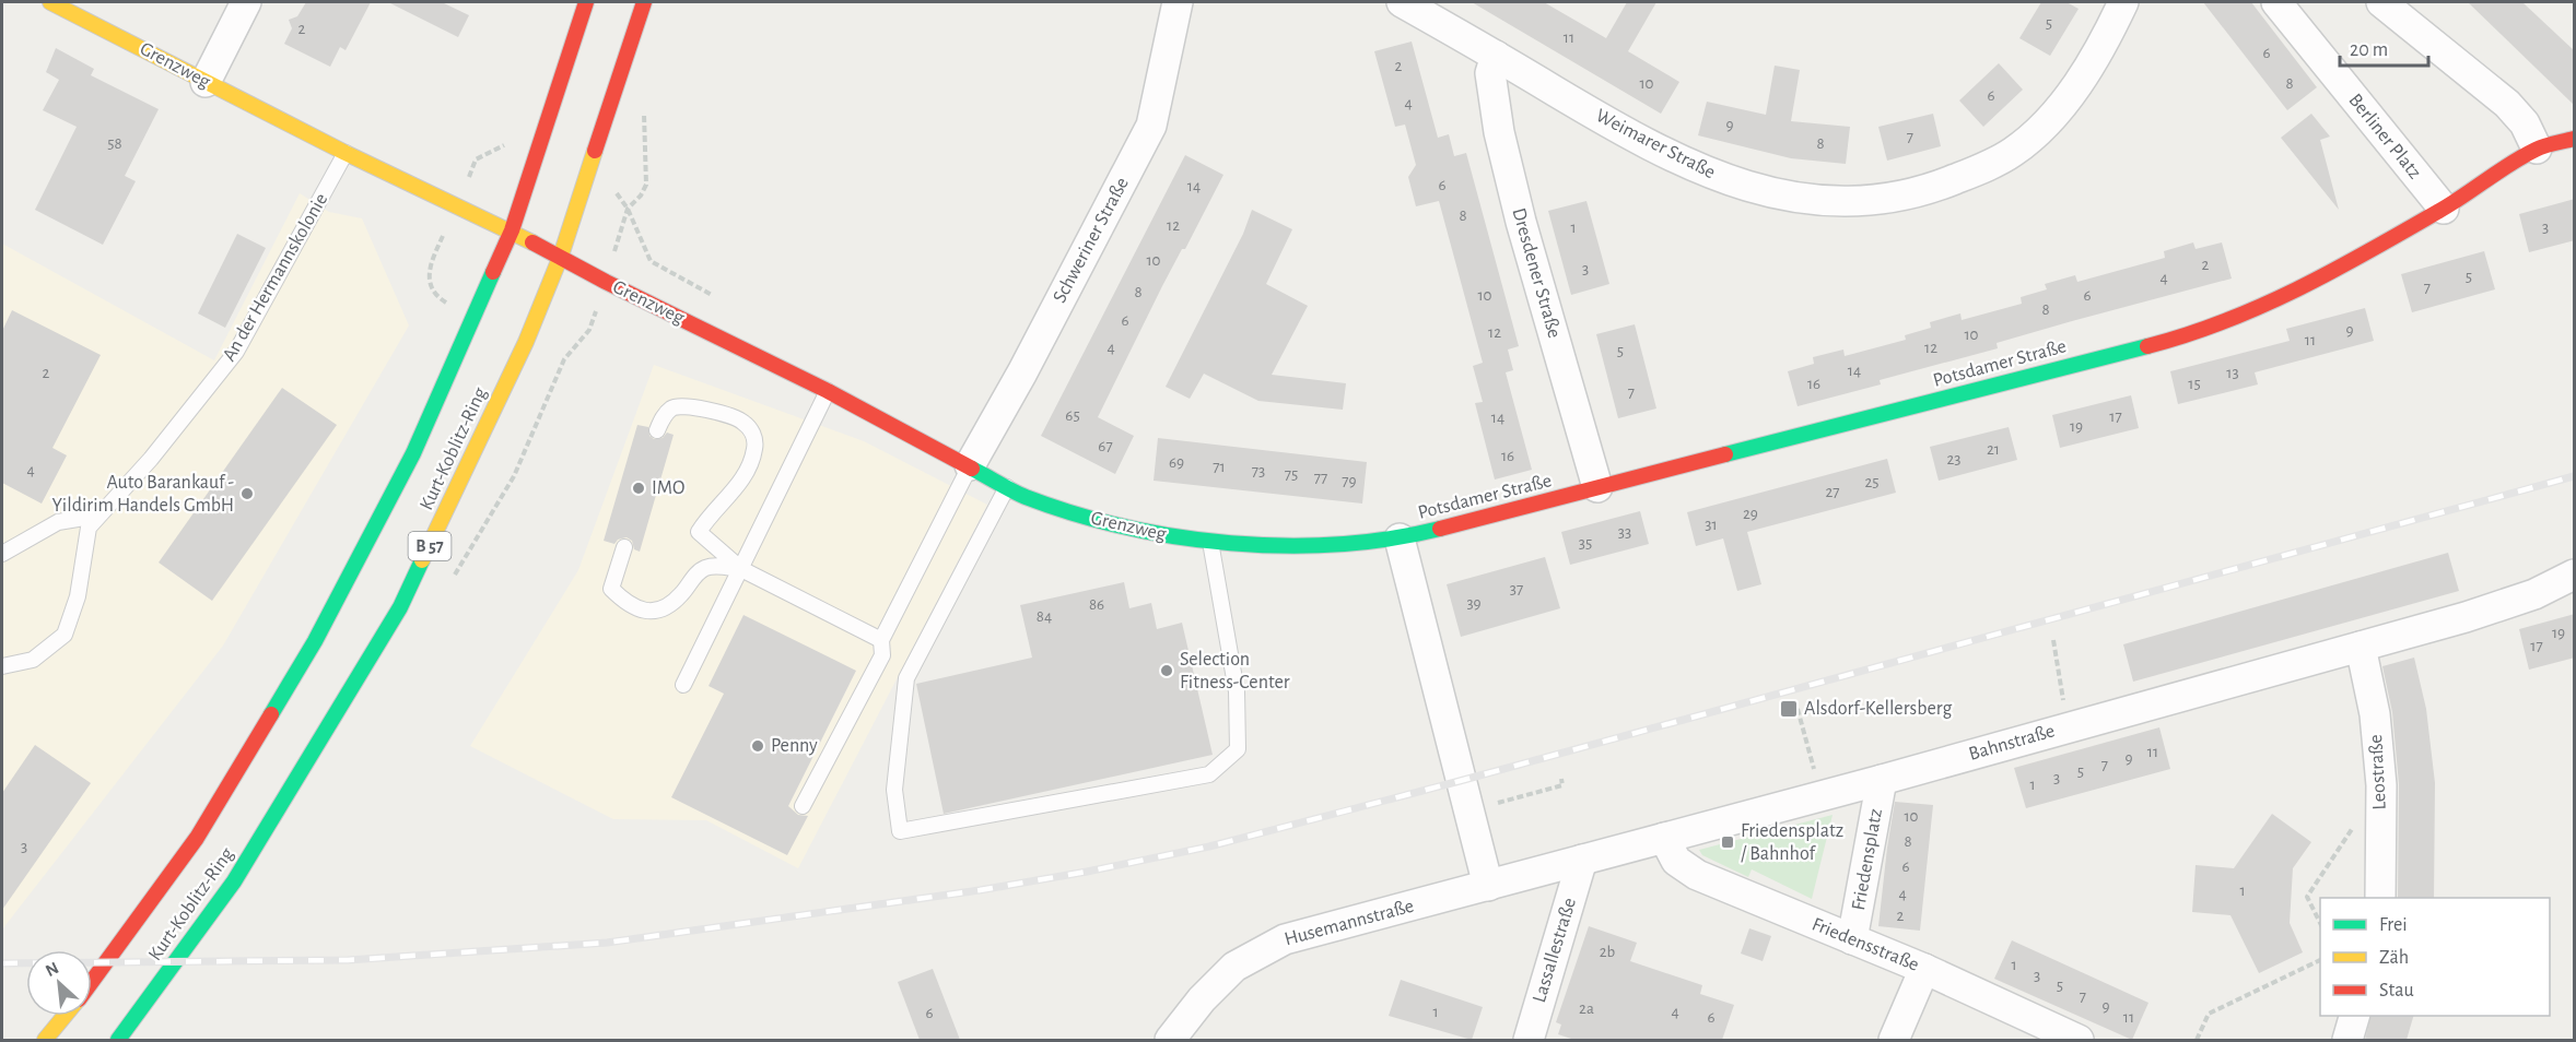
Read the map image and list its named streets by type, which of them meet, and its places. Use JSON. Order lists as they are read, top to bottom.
{
  "streets": {
    "street": [
      "Grenzweg",
      "Berliner Platz",
      "Weimarer Straße",
      "Schweriner Straße",
      "Dresdener Straße",
      "Potsdamer Straße",
      "Kurt-Koblitz-Ring",
      "B 57",
      "Bahnstraße",
      "Leostraße",
      "Friedensplatz",
      "Husemannstraße",
      "Friedensstraße",
      "Lassallestraße"
    ],
    "lane": ["An der Hermannskolonie"]
  },
  "crossings": [
    ["Grenzweg", "Schweriner Straße"],
    ["Grenzweg", "An der Hermannskolonie"],
    ["Grenzweg", "Potsdamer Straße"],
    ["Grenzweg", "Kurt-Koblitz-Ring"],
    ["Berliner Platz", "Potsdamer Straße"],
    ["Weimarer Straße", "Dresdener Straße"],
    ["Dresdener Straße", "Potsdamer Straße"],
    ["Bahnstraße", "Leostraße"],
    ["Bahnstraße", "Friedensplatz"],
    ["Bahnstraße", "Husemannstraße"],
    ["Bahnstraße", "Friedensstraße"],
    ["Bahnstraße", "Lassallestraße"],
    ["Friedensplatz", "Friedensstraße"]
  ],
  "places": {
    "other": [
      "IMO",
      "Auto Barankauf - Yildirim Handels GmbH",
      "Selection Fitness-Center",
      "Penny"
    ],
    "transit": ["Alsdorf-Kellersberg", "Friedensplatz / Bahnhof"]
  },
  "house_numbers": [
    "5",
    "2",
    "11",
    "6",
    "2",
    "10",
    "8",
    "6",
    "4",
    "9",
    "7",
    "58",
    "8",
    "6",
    "14",
    "8",
    "12",
    "1",
    "3",
    "10",
    "2",
    "3",
    "5",
    "4",
    "7",
    "8",
    "10",
    "6",
    "8",
    "6",
    "9",
    "12",
    "10",
    "11",
    "4",
    "12",
    "5",
    "14",
    "2",
    "13",
    "16",
    "15",
    "7",
    "65",
    "17",
    "14",
    "19",
    "67",
    "21",
    "16",
    "23",
    "69",
    "71",
    "4",
    "73",
    "75",
    "77",
    "79",
    "25",
    "27",
    "29",
    "31",
    "33",
    "35",
    "37",
    "39",
    "86",
    "84",
    "19",
    "17",
    "11",
    "9",
    "7",
    "5",
    "3",
    "1",
    "10",
    "8",
    "3",
    "6",
    "1",
    "4",
    "2",
    "2b",
    "1",
    "3",
    "5",
    "7",
    "9",
    "2a",
    "1",
    "4",
    "6",
    "6",
    "11"
  ],
  "legend": ["Frei", "Zäh", "Stau"],
  "scale_bar": "20 m",
  "north": "top left"
}
